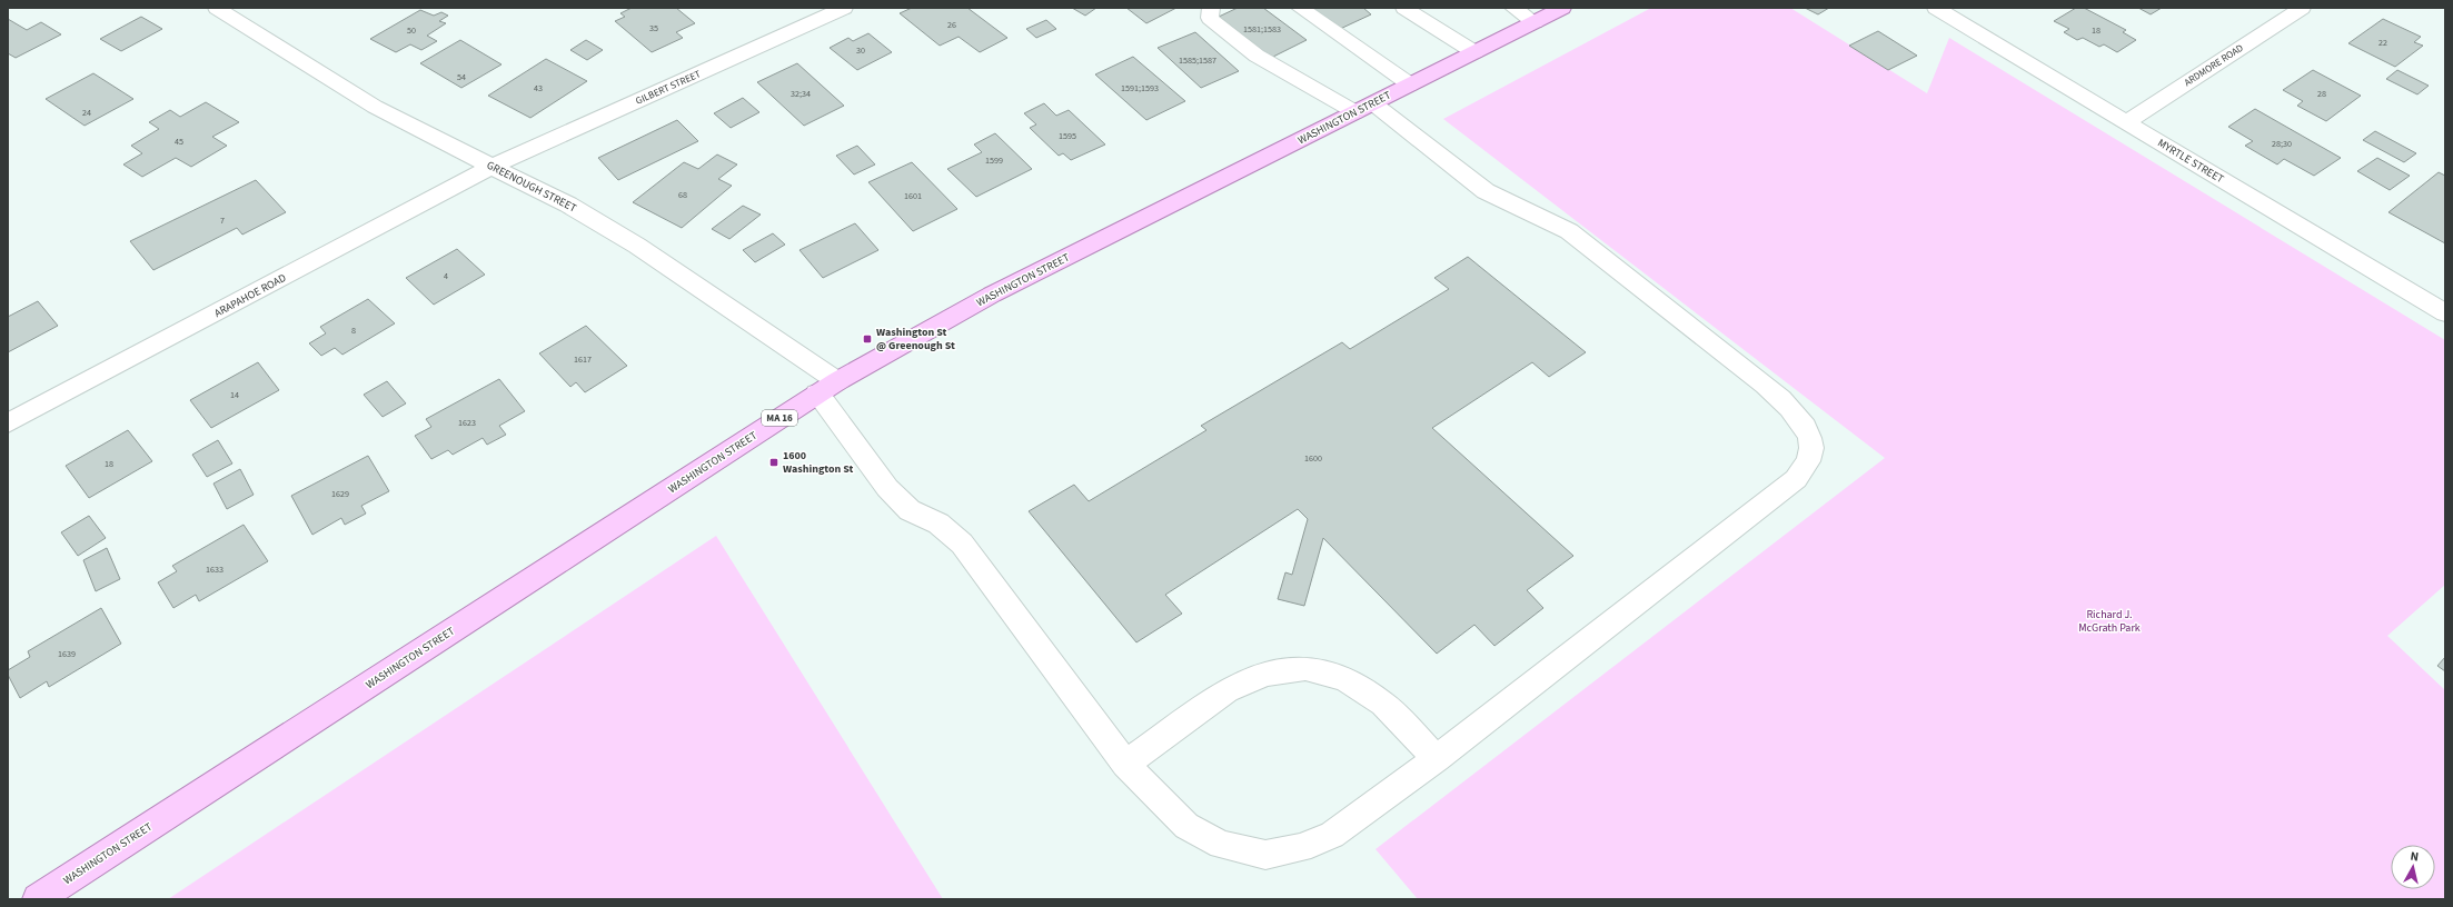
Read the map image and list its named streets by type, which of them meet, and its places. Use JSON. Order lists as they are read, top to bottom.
{
  "streets": {
    "main road": ["WASHINGTON STREET", "MA 16"],
    "street": [
      "ARDMORE ROAD",
      "GILBERT STREET",
      "MYRTLE STREET",
      "GREENOUGH STREET",
      "ARAPAHOE ROAD"
    ]
  },
  "crossings": [
    ["ARDMORE ROAD", "MYRTLE STREET"],
    ["GILBERT STREET", "GREENOUGH STREET"],
    ["GILBERT STREET", "ARAPAHOE ROAD"],
    ["WASHINGTON STREET", "GREENOUGH STREET"],
    ["GREENOUGH STREET", "ARAPAHOE ROAD"]
  ],
  "parks": ["Richard J. McGrath Park"],
  "places": {
    "transit": ["Washington St @ Greenough St", "1600 Washington St"]
  },
  "house_numbers": [
    "26",
    "35",
    "1581;1583",
    "50",
    "18",
    "22",
    "30",
    "1585;1587",
    "54",
    "43",
    "1591;1593",
    "32;34",
    "28",
    "24",
    "1595",
    "45",
    "28;30",
    "1599",
    "68",
    "1601",
    "7",
    "4",
    "8",
    "1617",
    "14",
    "1623",
    "1600",
    "18",
    "1629",
    "1633",
    "1639"
  ],
  "north": "top"
}
